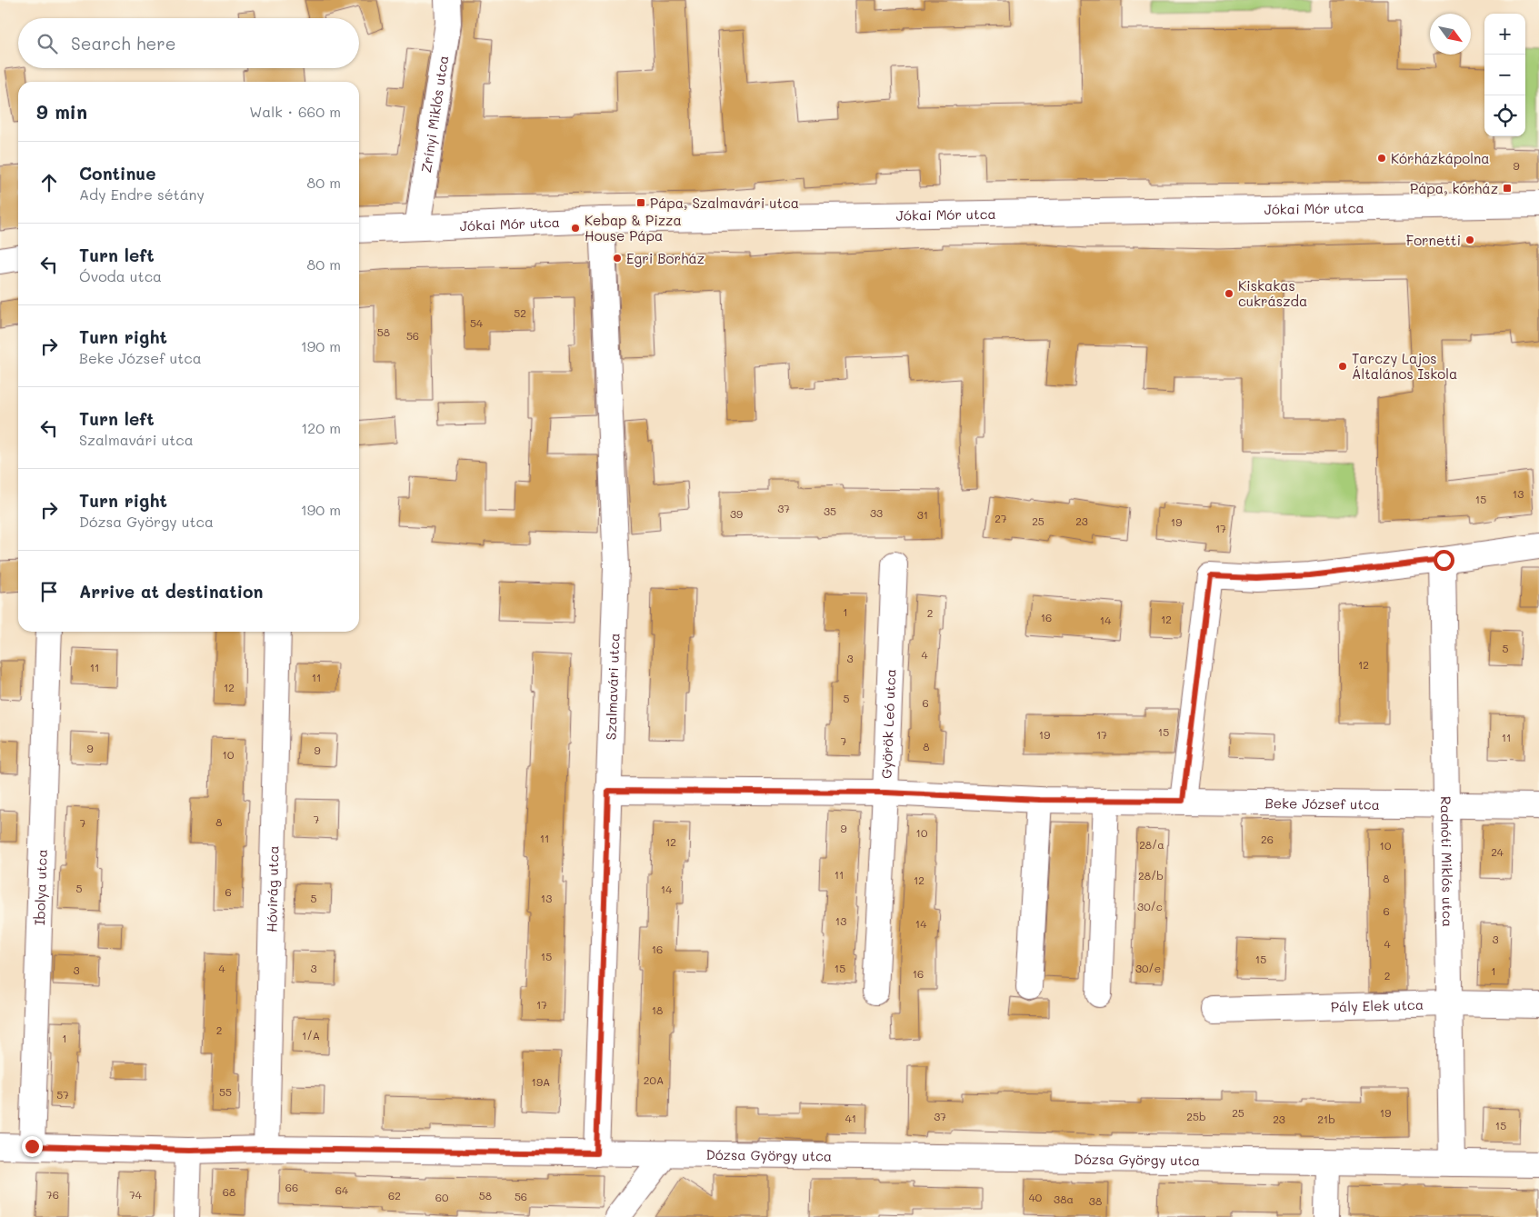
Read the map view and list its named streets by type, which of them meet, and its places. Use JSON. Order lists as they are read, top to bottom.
{
  "streets": {
    "street": [
      "Zrínyi Miklós utca",
      "Jókai Mór utca",
      "Szalmavári utca",
      "Györök Leó utca",
      "Beke József utca",
      "Radnóti Miklós utca",
      "Ibolya utca",
      "Hóvirág utca",
      "Pály Elek utca",
      "Dózsa György utca"
    ]
  },
  "crossings": [
    ["Zrínyi Miklós utca", "Jókai Mór utca"],
    ["Jókai Mór utca", "Szalmavári utca"],
    ["Szalmavári utca", "Beke József utca"],
    ["Szalmavári utca", "Dózsa György utca"],
    ["Györök Leó utca", "Beke József utca"],
    ["Beke József utca", "Radnóti Miklós utca"],
    ["Radnóti Miklós utca", "Pály Elek utca"],
    ["Radnóti Miklós utca", "Dózsa György utca"],
    ["Ibolya utca", "Dózsa György utca"],
    ["Hóvirág utca", "Dózsa György utca"]
  ],
  "places": {
    "other": [
      "Kórházkápolna",
      "Kebap & Pizza House Pápa",
      "Fornetti",
      "Egri Borház",
      "Kiskakas cukrászda",
      "Tarczy Lajos Általános Iskola"
    ],
    "transit": ["Pápa, kórház", "Pápa, Szalmavári utca"]
  },
  "house_numbers": [
    "9",
    "52",
    "54",
    "58",
    "56",
    "13",
    "15",
    "37",
    "35",
    "33",
    "39",
    "31",
    "27",
    "25",
    "23",
    "19",
    "17",
    "1",
    "2",
    "16",
    "12",
    "14",
    "5",
    "4",
    "3",
    "12",
    "11",
    "11",
    "12",
    "5",
    "6",
    "15",
    "19",
    "17",
    "11",
    "7",
    "8",
    "9",
    "9",
    "10",
    "7",
    "8",
    "7",
    "9",
    "10",
    "11",
    "26",
    "12",
    "28/a",
    "10",
    "24",
    "11",
    "28/b",
    "8",
    "12",
    "5",
    "14",
    "6",
    "5",
    "13",
    "30/c",
    "6",
    "13",
    "14",
    "3",
    "4",
    "16",
    "15",
    "15",
    "4",
    "3",
    "15",
    "30/e",
    "3",
    "1",
    "16",
    "2",
    "17",
    "18",
    "2",
    "1/A",
    "1",
    "20A",
    "19A",
    "55",
    "57",
    "25",
    "19",
    "37",
    "25b",
    "41",
    "23",
    "21b",
    "15",
    "66",
    "64",
    "68",
    "76",
    "74",
    "62",
    "58",
    "56",
    "60",
    "40",
    "38a",
    "38"
  ],
  "north": "bottom right",
  "page": {
    "map_buttons": ["+", "−"],
    "search": "Search here",
    "heading": ["9 min", "Walk · 660 m"],
    "list": [
      ["Continue", "Ady Endre sétány", "80 m"],
      ["Turn left", "Óvoda utca", "80 m"],
      ["Turn right", "Beke József utca", "190 m"],
      ["Turn left", "Szalmavári utca", "120 m"],
      ["Turn right", "Dózsa György utca", "190 m"],
      "Arrive at destination"
    ]
  }
}
